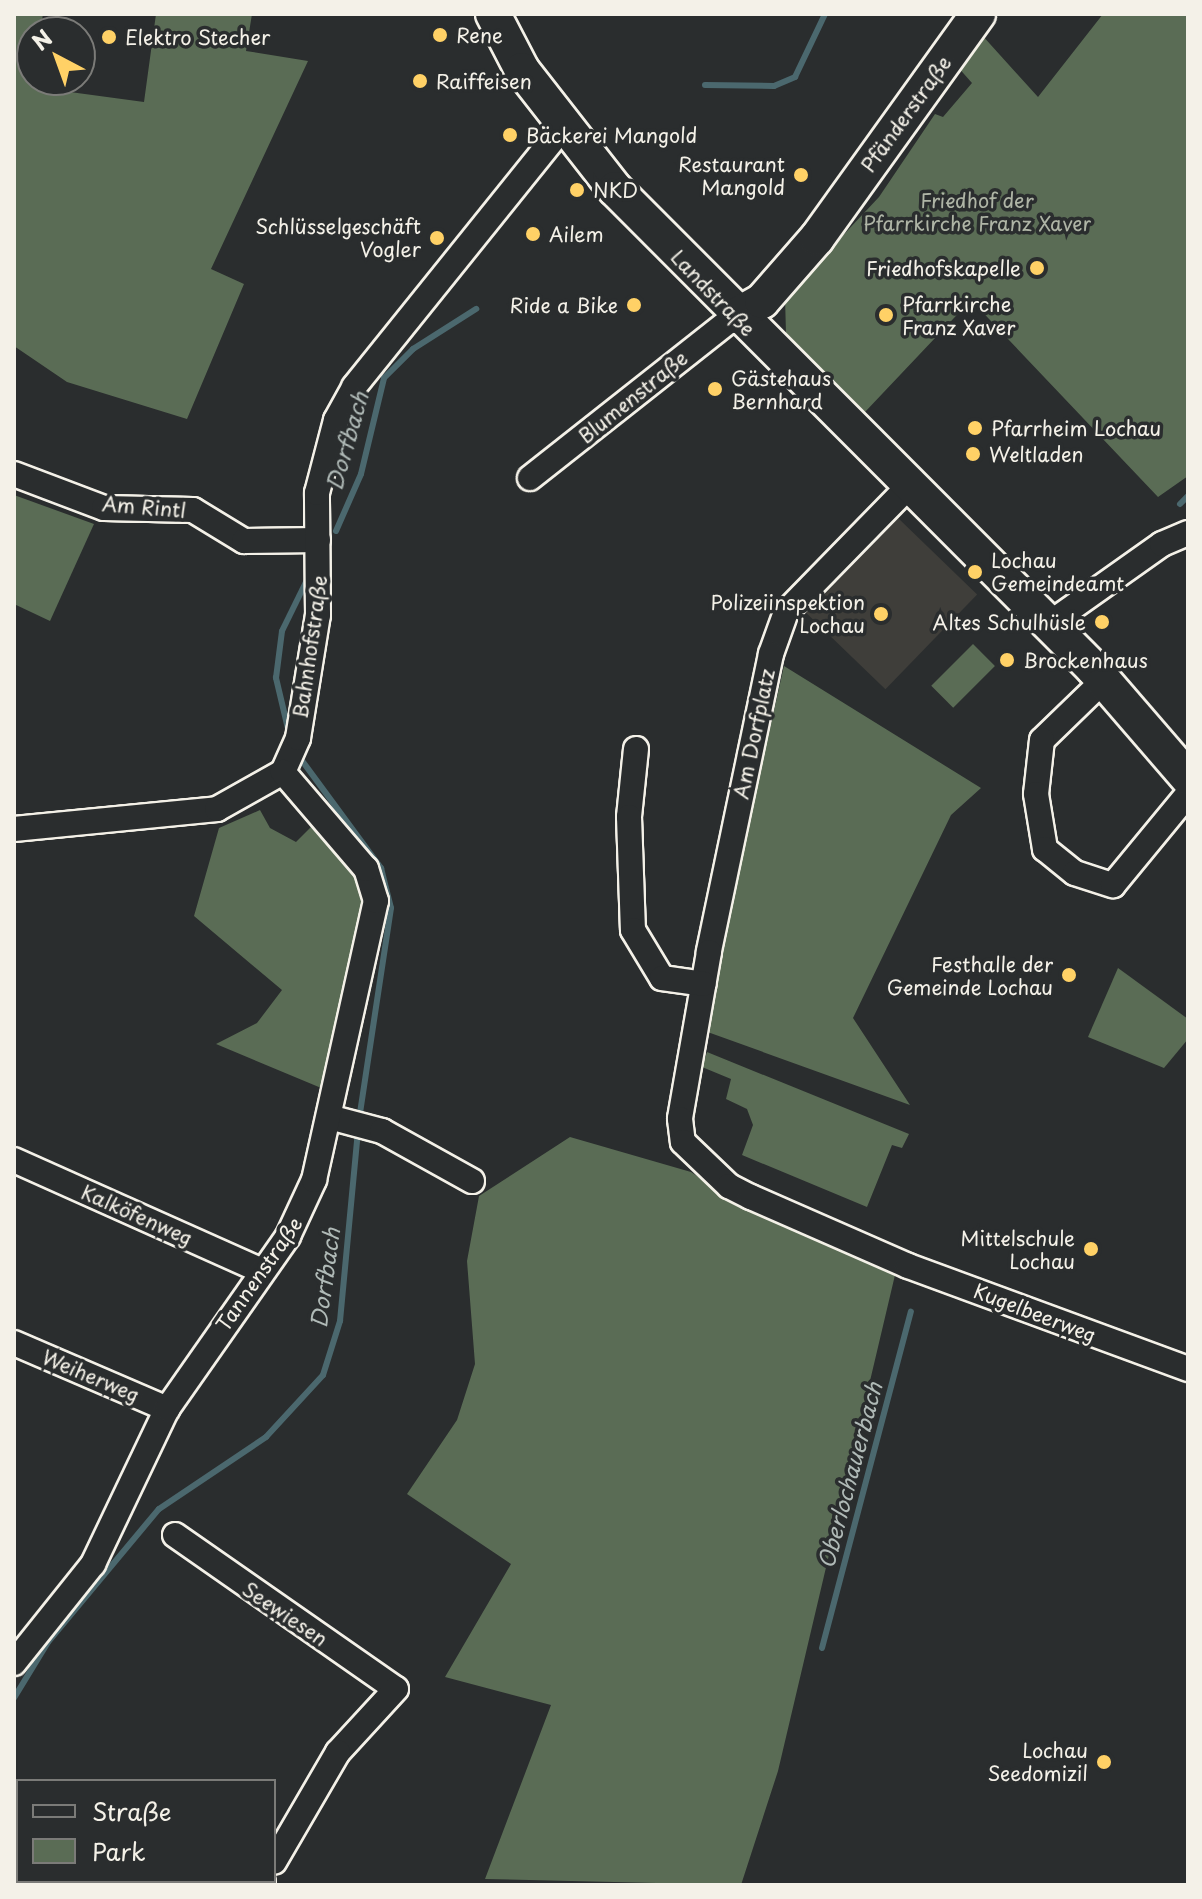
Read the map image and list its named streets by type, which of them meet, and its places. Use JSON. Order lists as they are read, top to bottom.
{
  "streets": {
    "main road": ["Pfänderstraße", "Landstraße"],
    "street": [
      "Blumenstraße",
      "Am Rintl",
      "Bahnhofstraße",
      "Am Dorfplatz",
      "Kalköfenweg",
      "Tannenstraße",
      "Kugelbeerweg",
      "Weiherweg",
      "Seewiesen"
    ]
  },
  "crossings": [
    ["Pfänderstraße", "Landstraße"],
    ["Pfänderstraße", "Blumenstraße"],
    ["Landstraße", "Blumenstraße"],
    ["Landstraße", "Bahnhofstraße"],
    ["Landstraße", "Am Dorfplatz"],
    ["Am Rintl", "Bahnhofstraße"],
    ["Bahnhofstraße", "Tannenstraße"],
    ["Am Dorfplatz", "Kugelbeerweg"],
    ["Kalköfenweg", "Tannenstraße"],
    ["Tannenstraße", "Weiherweg"]
  ],
  "water": ["Dorfbach", "Oberlochauerbach"],
  "parks": ["Friedhof der Pfarrkirche Franz Xaver"],
  "places": [
    "Rene",
    "Elektro Stecher",
    "Raiffeisen",
    "Bäckerei Mangold",
    "Restaurant Mangold",
    "NKD",
    "Ailem",
    "Schlüsselgeschäft Vogler",
    "Friedhofskapelle",
    "Ride a Bike",
    "Pfarrkirche Franz Xaver",
    "Gästehaus Bernhard",
    "Pfarrheim Lochau",
    "Weltladen",
    "Lochau Gemeindeamt",
    "Polizeiinspektion Lochau",
    "Altes Schulhüsle",
    "Brockenhaus",
    "Festhalle der Gemeinde Lochau",
    "Mittelschule Lochau",
    "Lochau Seedomizil"
  ],
  "legend": ["Straße", "Park"],
  "north": "top left"
}
